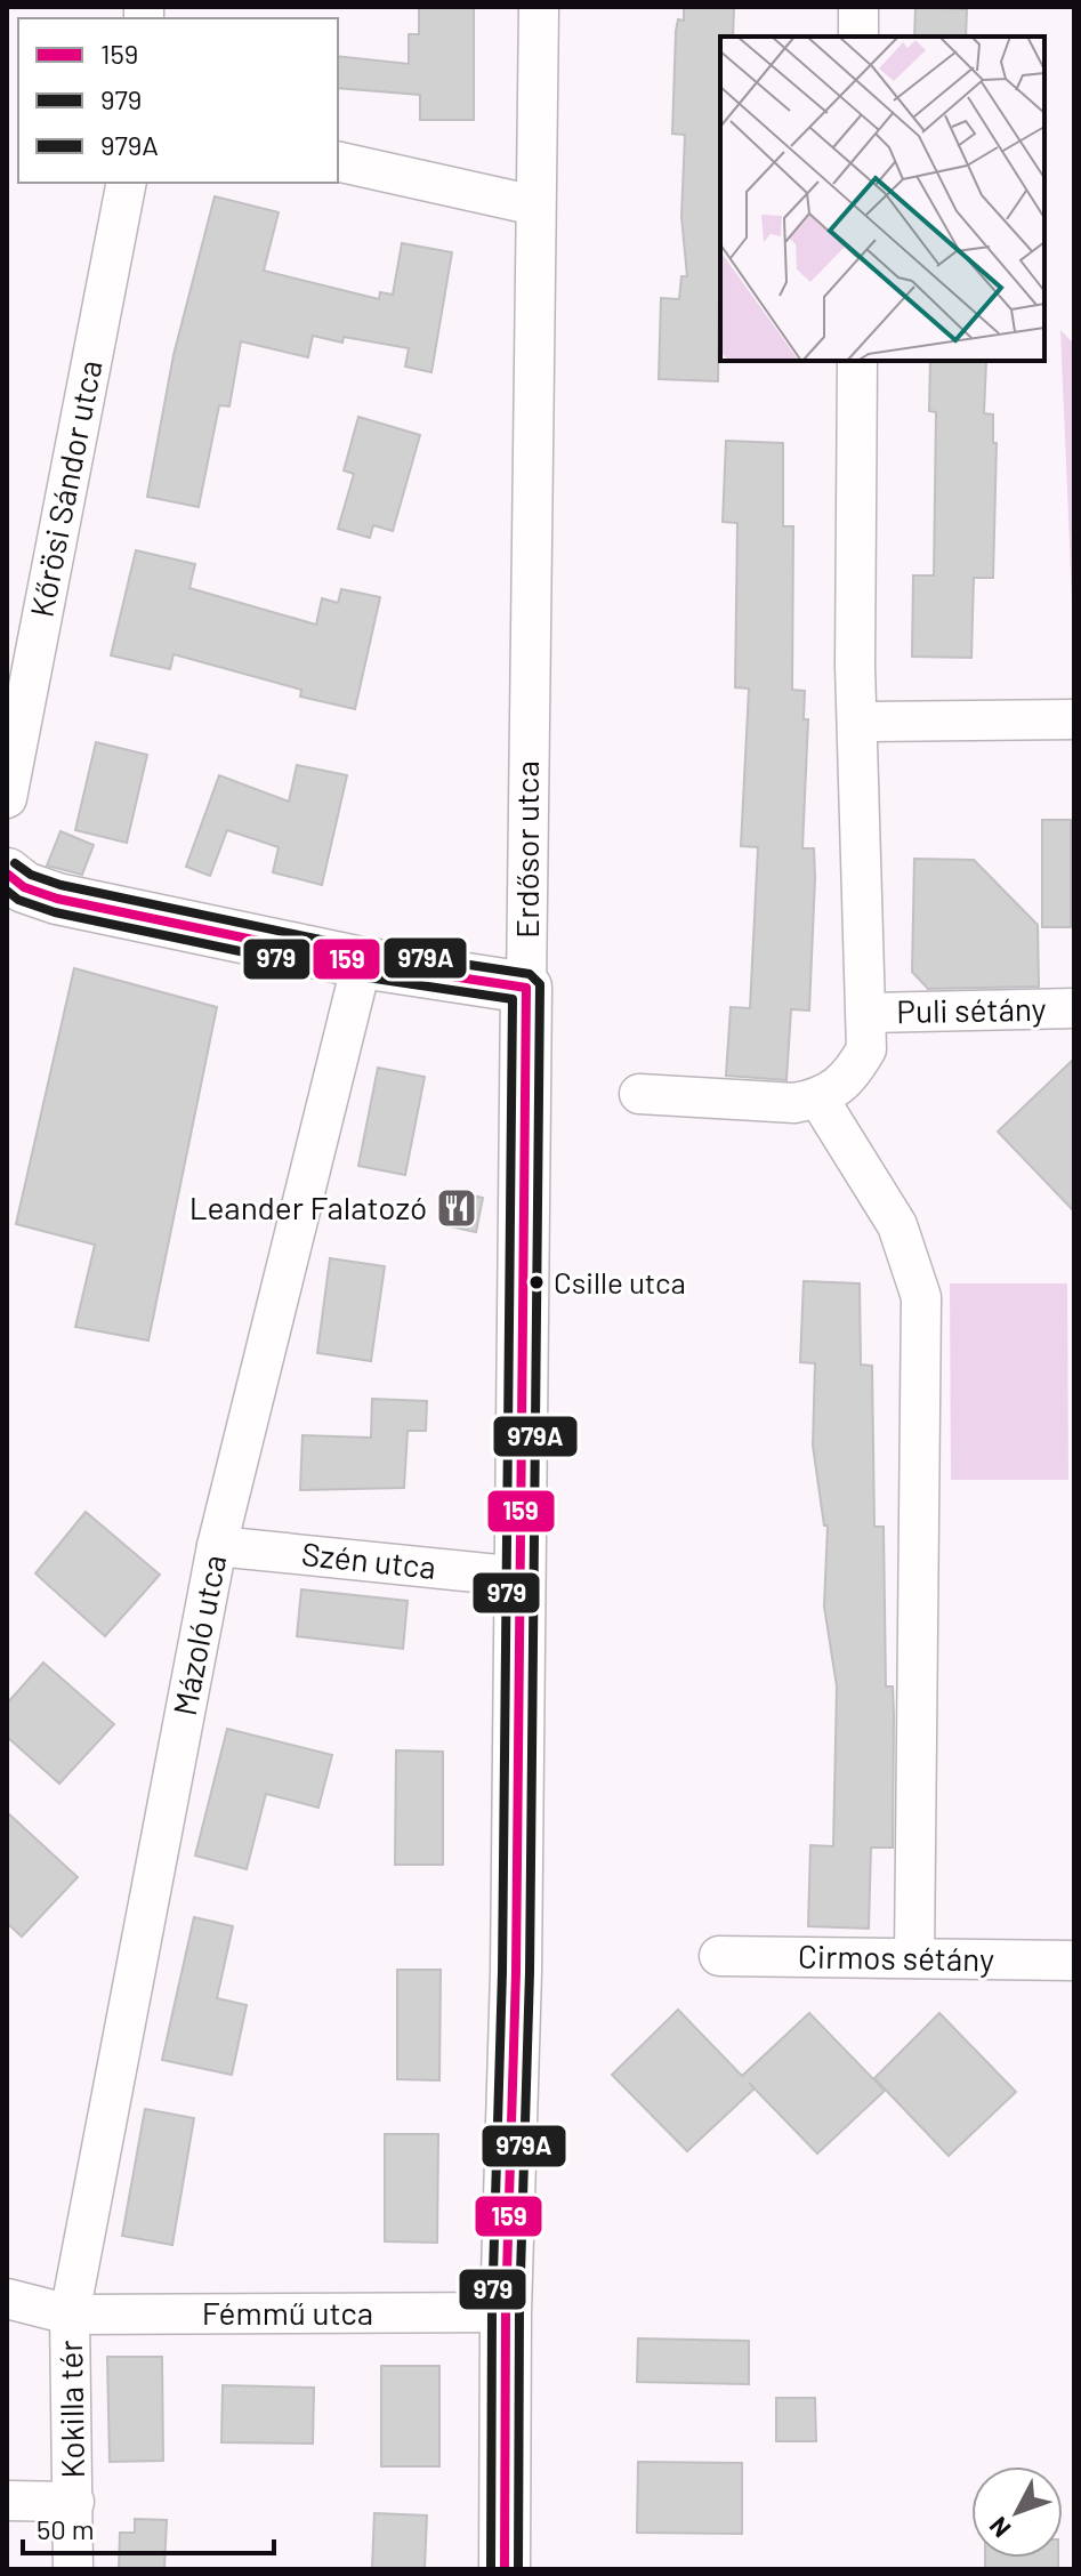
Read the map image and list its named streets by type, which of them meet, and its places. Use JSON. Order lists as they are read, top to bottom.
{
  "streets": {
    "street": [
      "Kőrösi Sándor utca",
      "Erdősor utca",
      "Puli sétány",
      "Szén utca",
      "Mázoló utca",
      "Cirmos sétány",
      "Fémmű utca",
      "Kokilla tér"
    ]
  },
  "crossings": [
    ["Erdősor utca", "Szén utca"],
    ["Erdősor utca", "Fémmű utca"],
    ["Szén utca", "Mázoló utca"],
    ["Mázoló utca", "Fémmű utca"],
    ["Mázoló utca", "Kokilla tér"],
    ["Fémmű utca", "Kokilla tér"]
  ],
  "places": {
    "restaurant": ["Leander Falatozó"],
    "other": ["Csille utca"]
  },
  "lines": ["transit line 979A", "transit line 159", "transit line 979"],
  "legend": ["159", "979", "979A"],
  "scale_bar": "50 m",
  "north": "bottom left"
}
